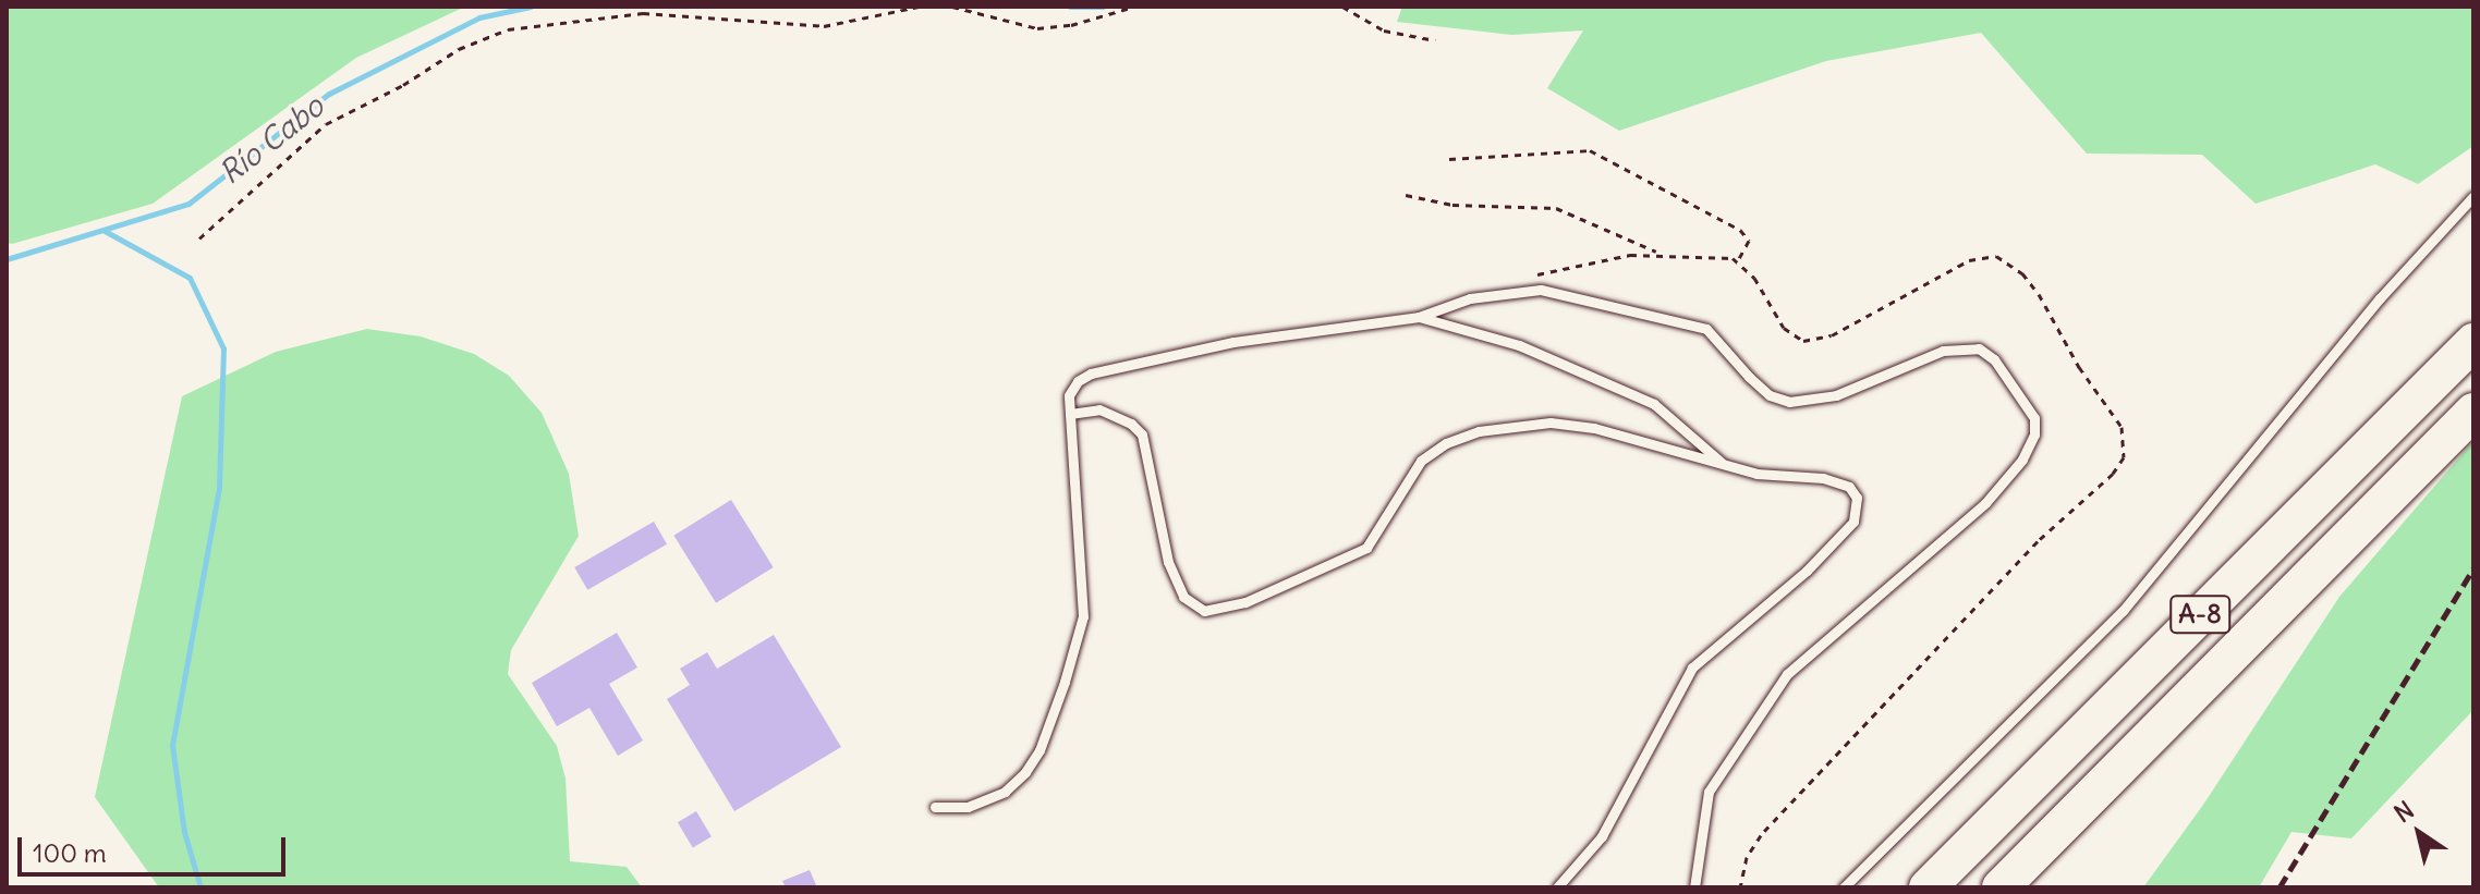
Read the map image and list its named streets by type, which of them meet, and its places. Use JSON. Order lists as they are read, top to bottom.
{
  "streets": {
    "highway": ["A-8"]
  },
  "water": ["Río Cabo"],
  "scale_bar": "100 m",
  "north": "top left"
}
